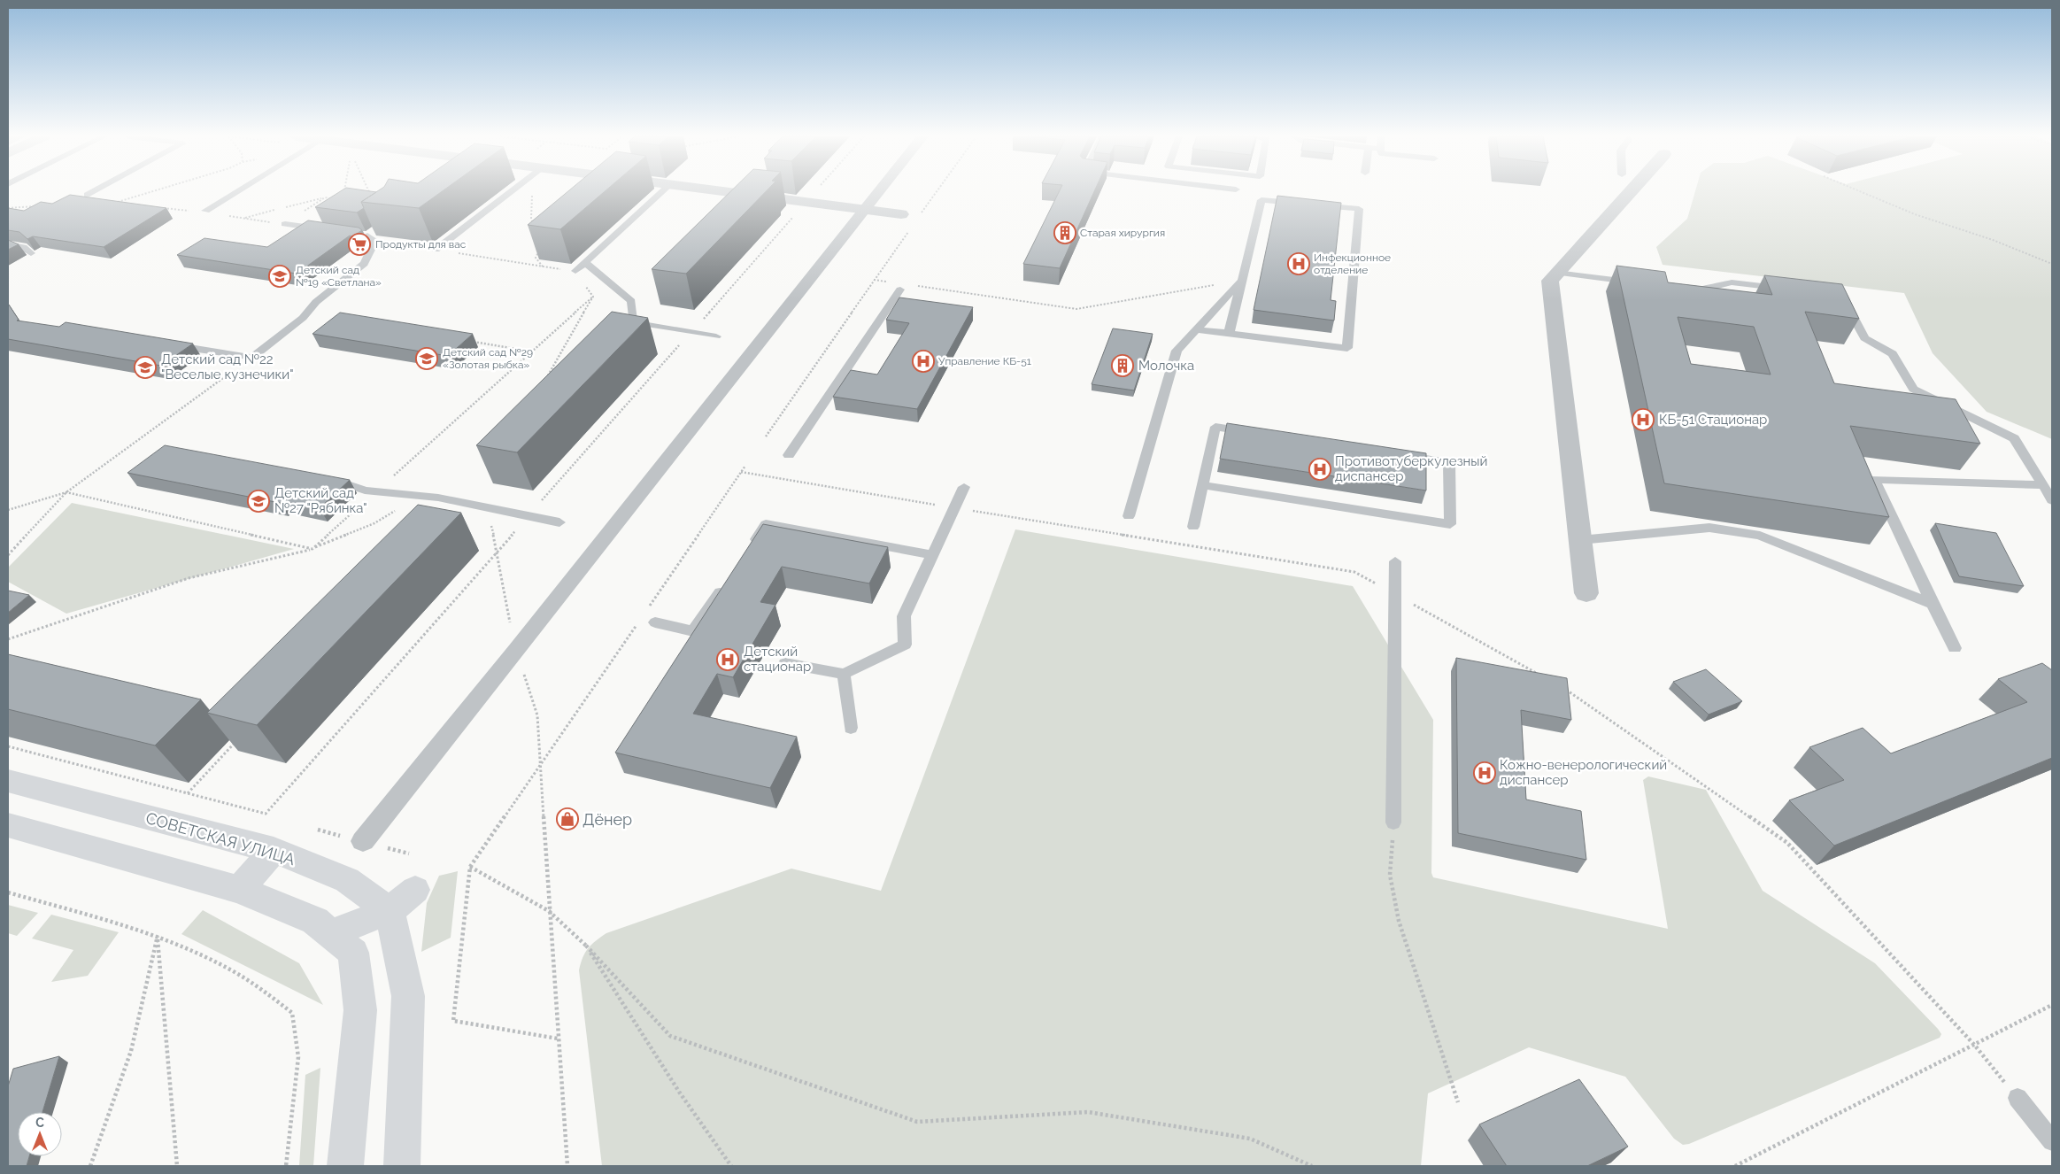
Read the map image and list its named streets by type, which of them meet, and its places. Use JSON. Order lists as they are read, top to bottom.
{
  "streets": {
    "main road": ["СОВЕТСКАЯ УЛИЦА"]
  },
  "places": {
    "building": ["Старая хирургия", "Молочка"],
    "supermarket": ["Продукты для вас"],
    "hospital": [
      "Инфекционное отделение",
      "Управление КБ-51",
      "КБ-51 Стационар",
      "Противотуберкулезный диспансер",
      "Детский стационар",
      "Кожно-венерологический диспансер"
    ],
    "school or university": [
      "Детский сад №19 «Светлана»",
      "Детский сад №29 «Золотая рыбка»",
      "Детский сад №22 \"Веселые кузнечики\"",
      "Детский сад №27 \"Рябинка\""
    ],
    "shop": ["Дёнер"]
  },
  "north": "top"
}
